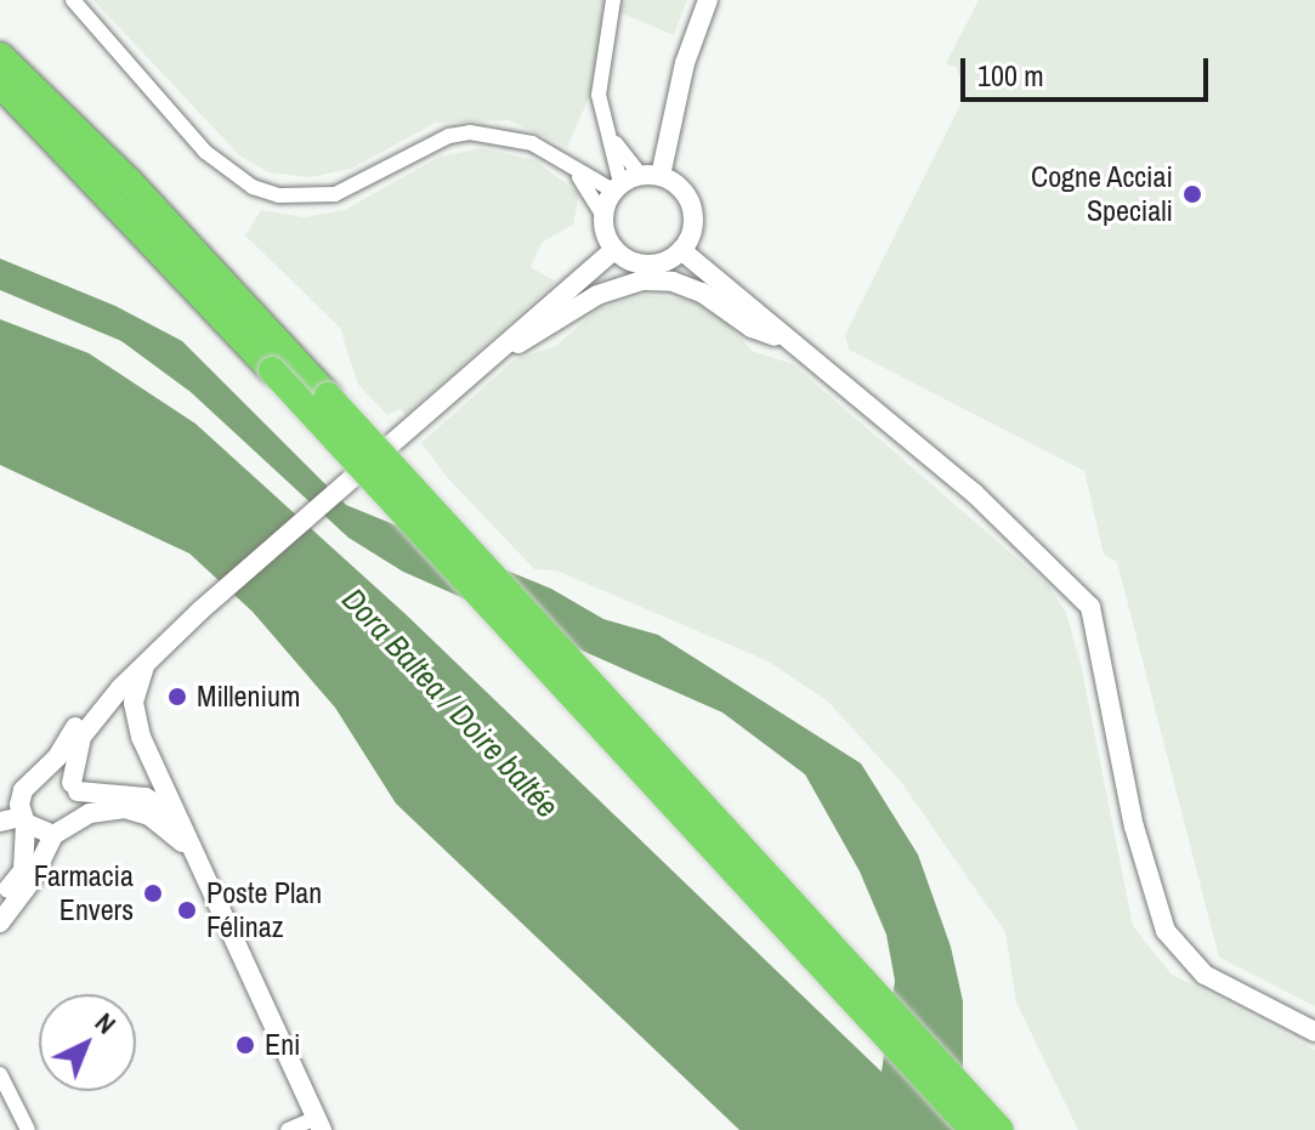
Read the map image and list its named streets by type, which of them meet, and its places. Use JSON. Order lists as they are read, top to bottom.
{
  "water": ["Dora Baltea / Doire baltée"],
  "places": [
    "Cogne Acciai Speciali",
    "Millenium",
    "Farmacia Envers",
    "Poste Plan Félinaz",
    "Eni"
  ],
  "scale_bar": "100 m",
  "north": "top right"
}
